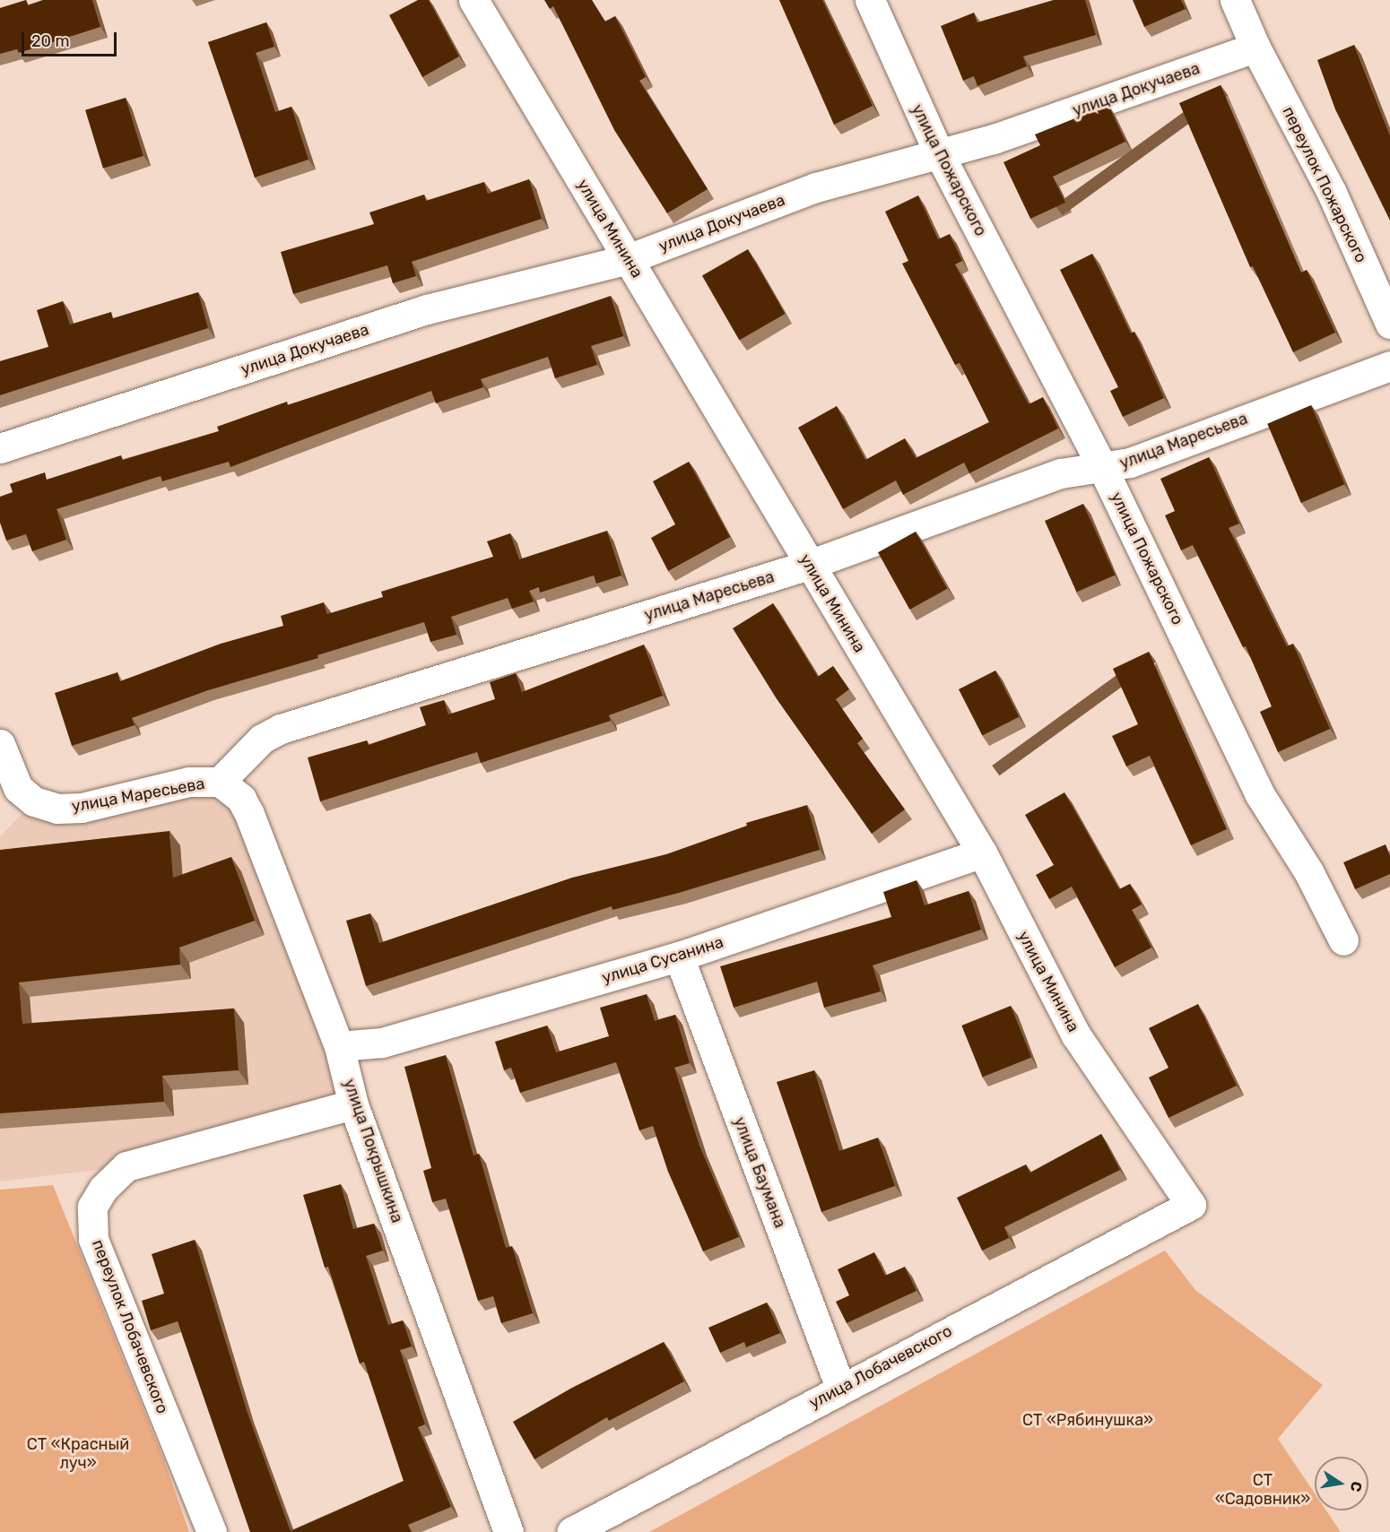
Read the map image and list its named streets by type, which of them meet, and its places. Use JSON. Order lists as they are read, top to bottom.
{
  "streets": {
    "street": [
      "улица Докучаева",
      "улица Пожарского",
      "переулок Пожарского",
      "улица Минина",
      "улица Маресьева",
      "улица Сусанина",
      "улица Покрышкина",
      "улица Баумана",
      "переулок Лобачевского",
      "улица Лобачевского"
    ]
  },
  "crossings": [
    ["улица Докучаева", "улица Пожарского"],
    ["улица Докучаева", "переулок Пожарского"],
    ["улица Докучаева", "улица Минина"],
    ["улица Пожарского", "улица Маресьева"],
    ["улица Минина", "улица Маресьева"],
    ["улица Минина", "улица Сусанина"],
    ["улица Минина", "улица Лобачевского"],
    ["улица Маресьева", "улица Покрышкина"],
    ["улица Сусанина", "улица Покрышкина"],
    ["улица Сусанина", "улица Баумана"],
    ["улица Покрышкина", "переулок Лобачевского"],
    ["улица Баумана", "улица Лобачевского"]
  ],
  "parks": ["СТ «Рябинушка»", "СТ «Красный луч»", "СТ «Садовник»"],
  "scale_bar": "20 m",
  "north": "right"
}
